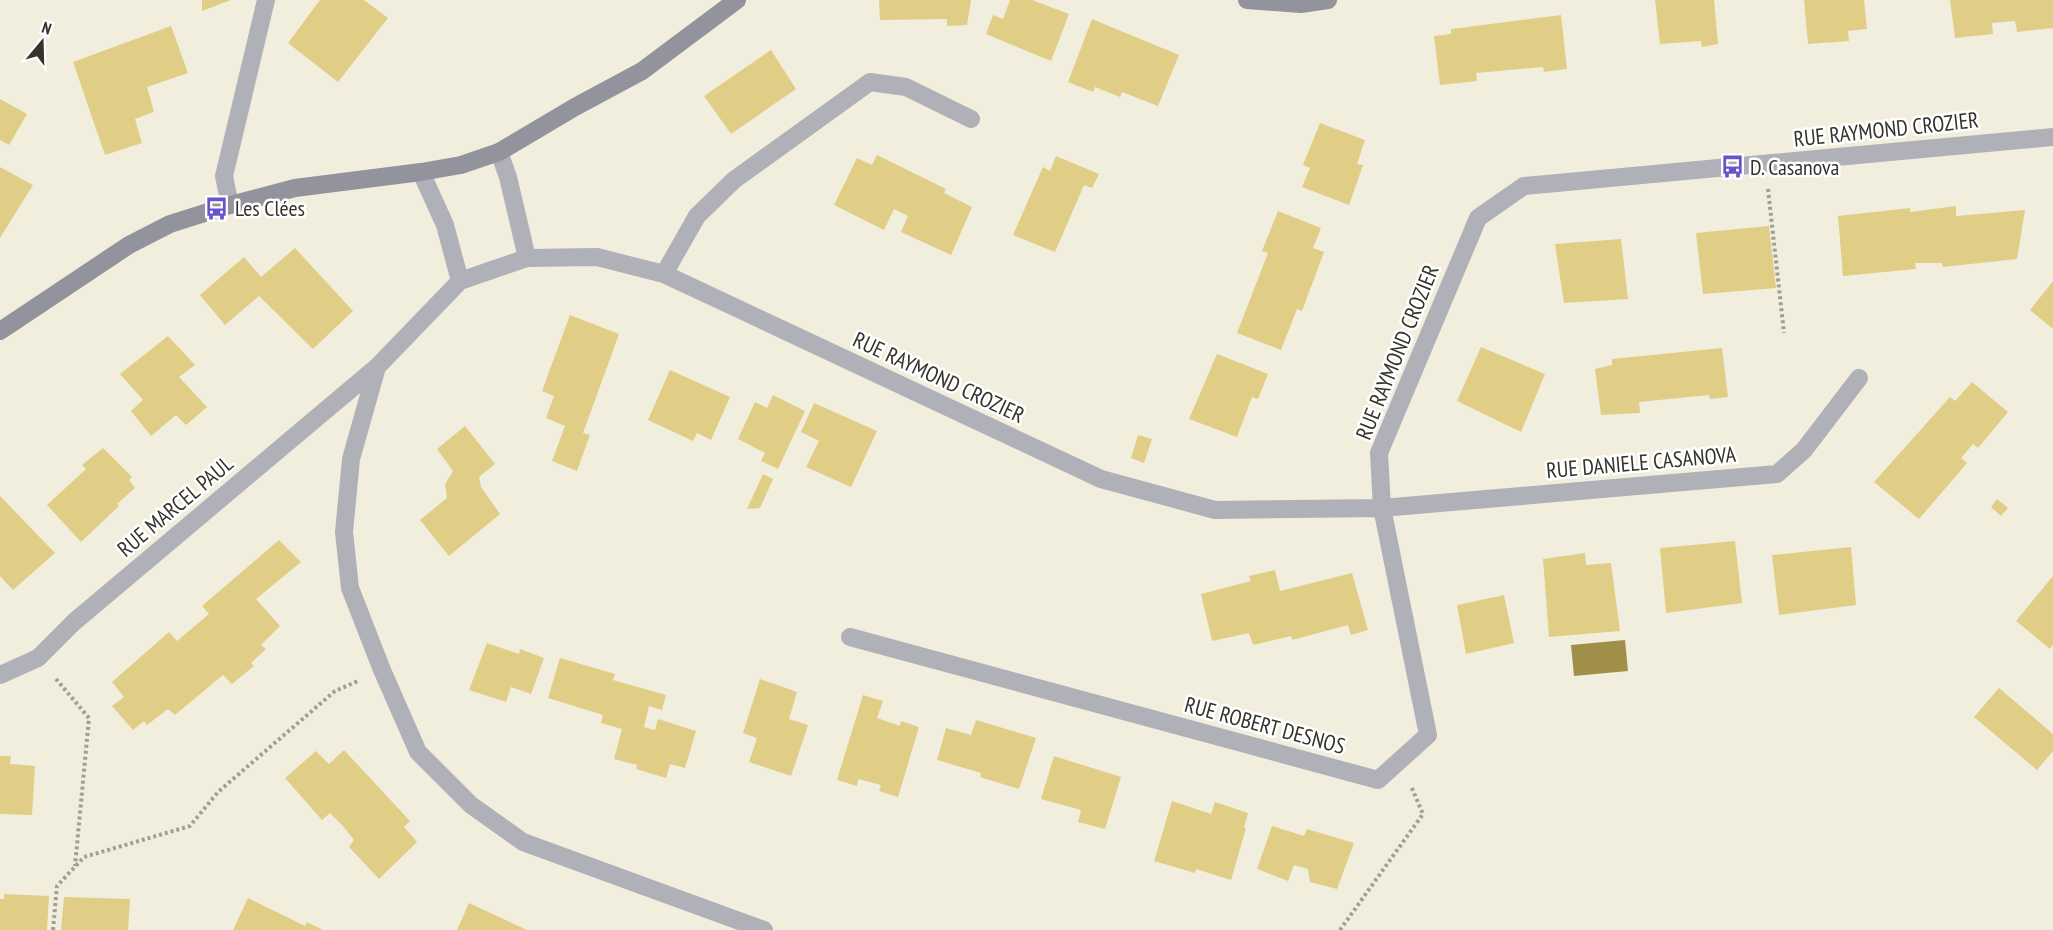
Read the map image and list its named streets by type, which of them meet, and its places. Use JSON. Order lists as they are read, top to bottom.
{
  "streets": {
    "street": [
      "RUE RAYMOND CROZIER",
      "RUE DANIELE CASANOVA",
      "RUE MARCEL PAUL",
      "RUE ROBERT DESNOS"
    ]
  },
  "crossings": [
    ["RUE RAYMOND CROZIER", "RUE DANIELE CASANOVA"],
    ["RUE RAYMOND CROZIER", "RUE MARCEL PAUL"],
    ["RUE RAYMOND CROZIER", "RUE ROBERT DESNOS"],
    ["RUE DANIELE CASANOVA", "RUE ROBERT DESNOS"]
  ],
  "places": {
    "bus stop": ["D. Casanova", "Les Clées"]
  },
  "north": "top"
}
